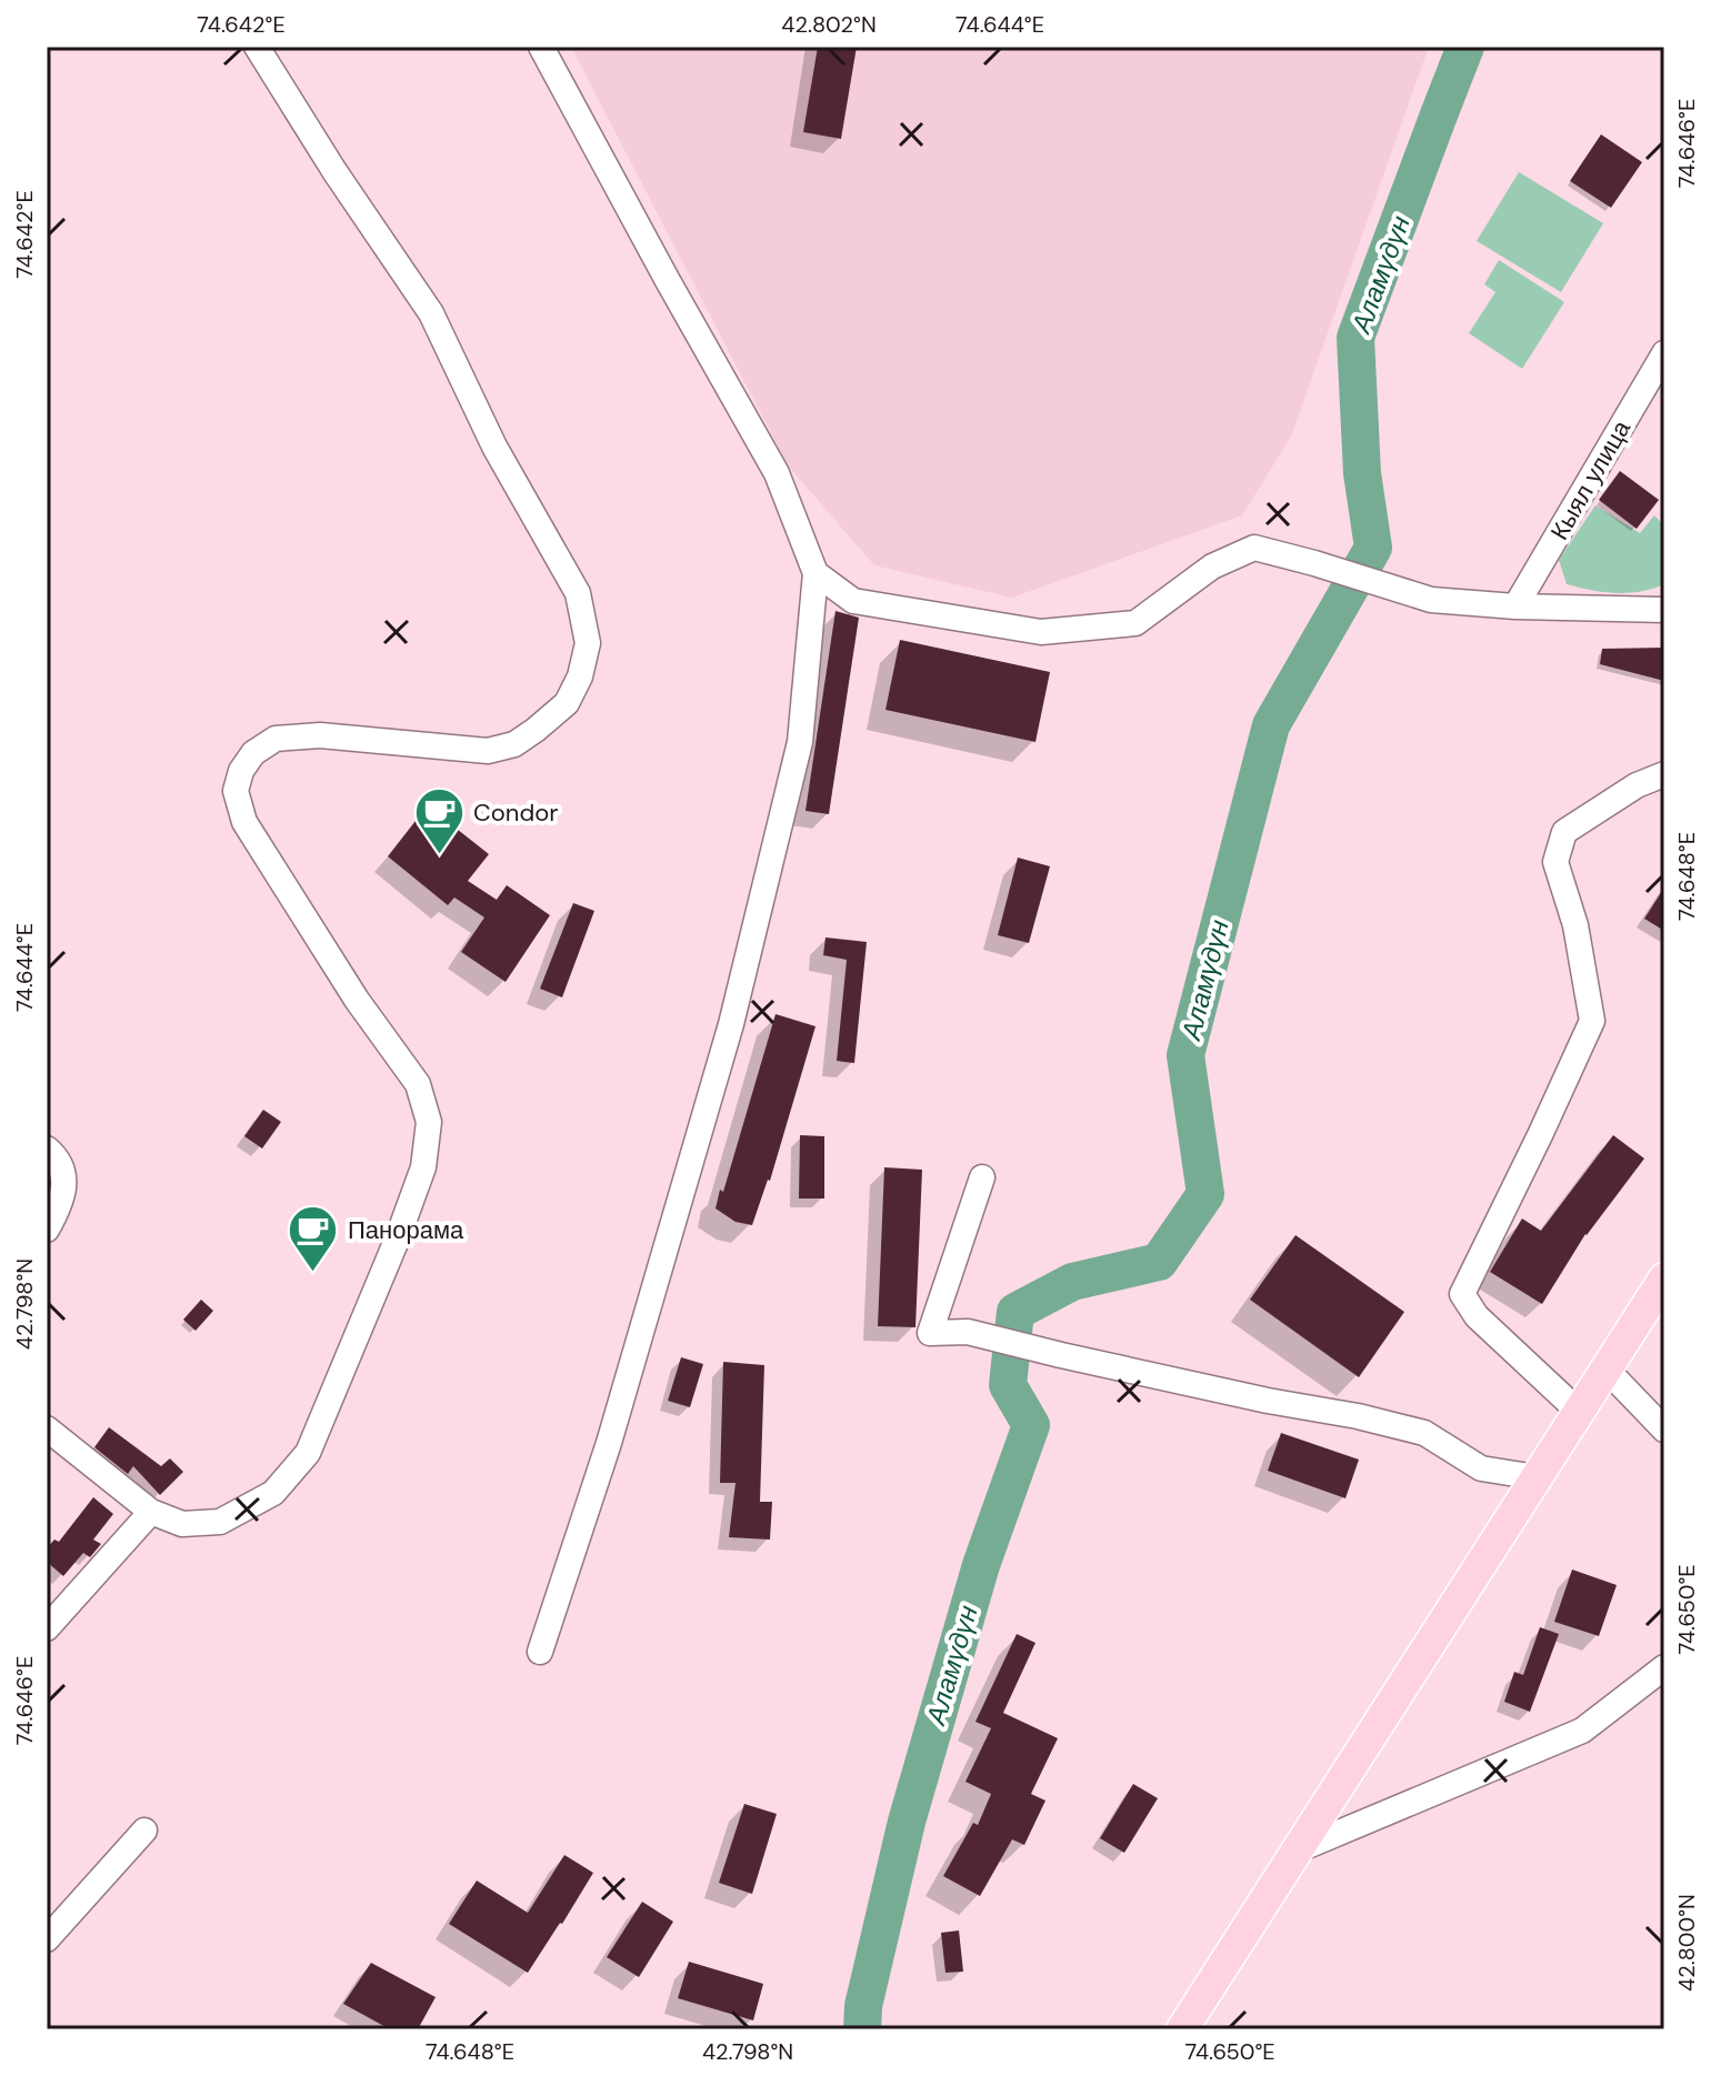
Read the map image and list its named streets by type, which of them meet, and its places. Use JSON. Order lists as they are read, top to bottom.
{
  "streets": {
    "street": ["Кыял улица"]
  },
  "water": ["Аламүдүн"],
  "places": {
    "cafe": ["Condor", "Панорама"]
  },
  "coordinates": [
    "74.642°E",
    "42.802°N",
    "74.644°E",
    "74.646°E",
    "74.648°E",
    "42.798°N",
    "74.650°E",
    "42.800°N"
  ]
}
